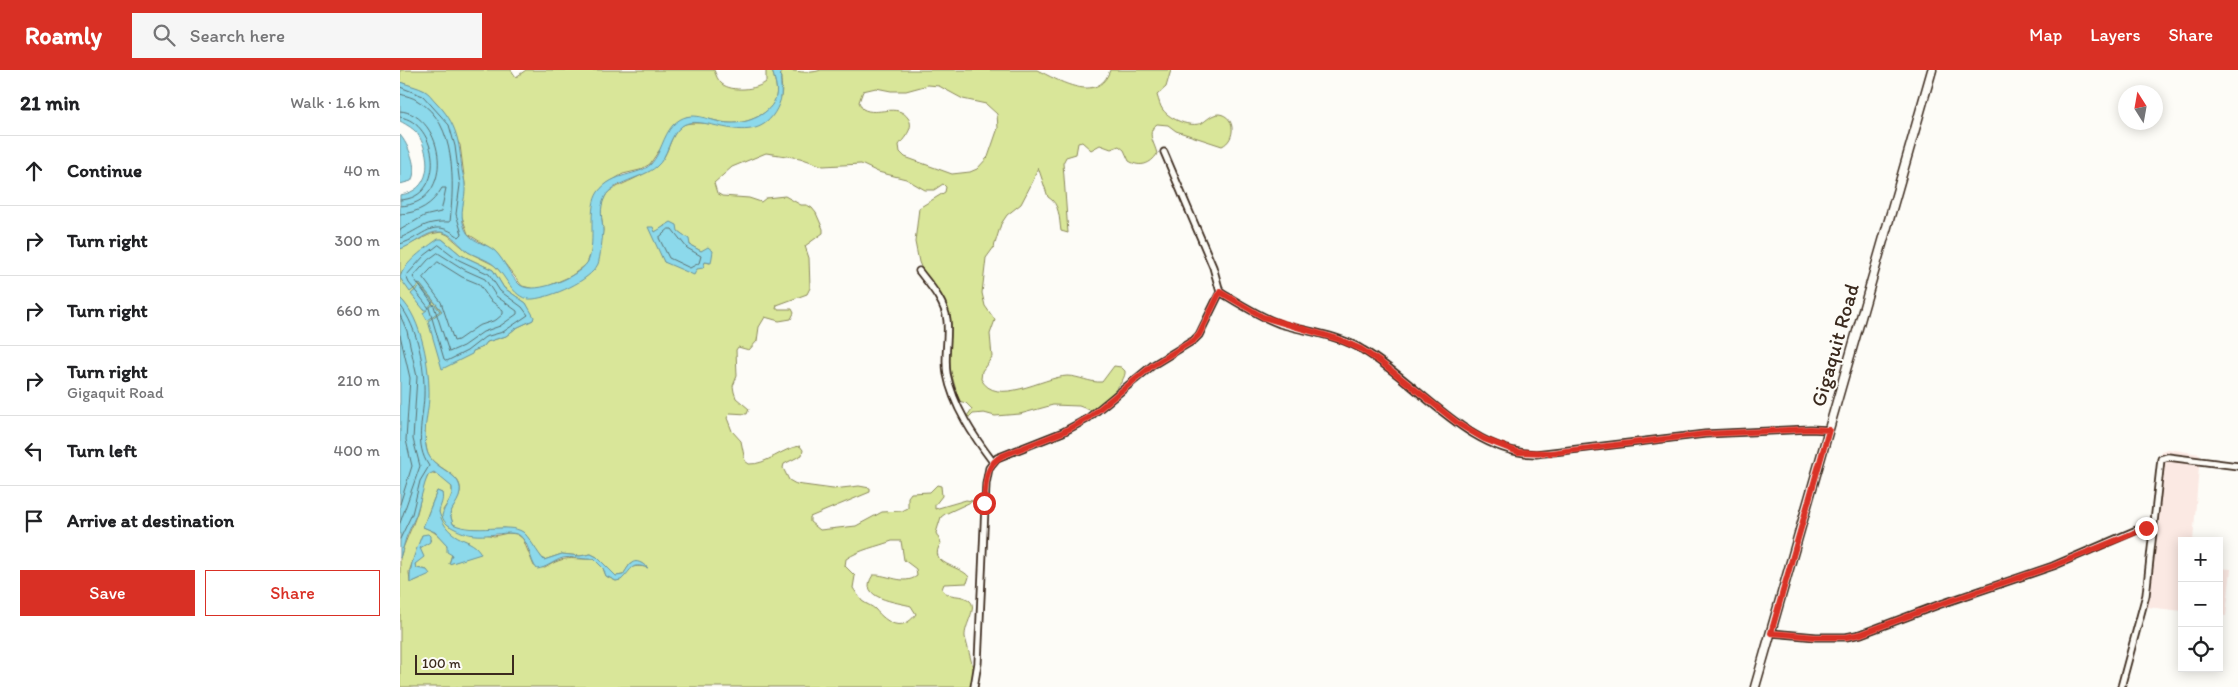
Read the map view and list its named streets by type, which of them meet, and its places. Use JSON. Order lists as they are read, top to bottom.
{
  "streets": {
    "main road": ["Gigaquit Road"]
  },
  "scale_bar": "100 m",
  "north": "top",
  "page": {
    "header": "Roamly",
    "search": "Search here",
    "nav": ["Map", "Layers", "Share"],
    "heading": ["21 min", "Walk · 1.6 km"],
    "list": [
      ["Continue", "40 m"],
      ["Turn right", "300 m"],
      ["Turn right", "660 m"],
      ["Turn right", "Gigaquit Road", "210 m"],
      ["Turn left", "400 m"],
      "Arrive at destination"
    ],
    "map_buttons": ["+", "−"],
    "buttons": ["Save", "Share"],
    "scale": "100 m"
  }
}
